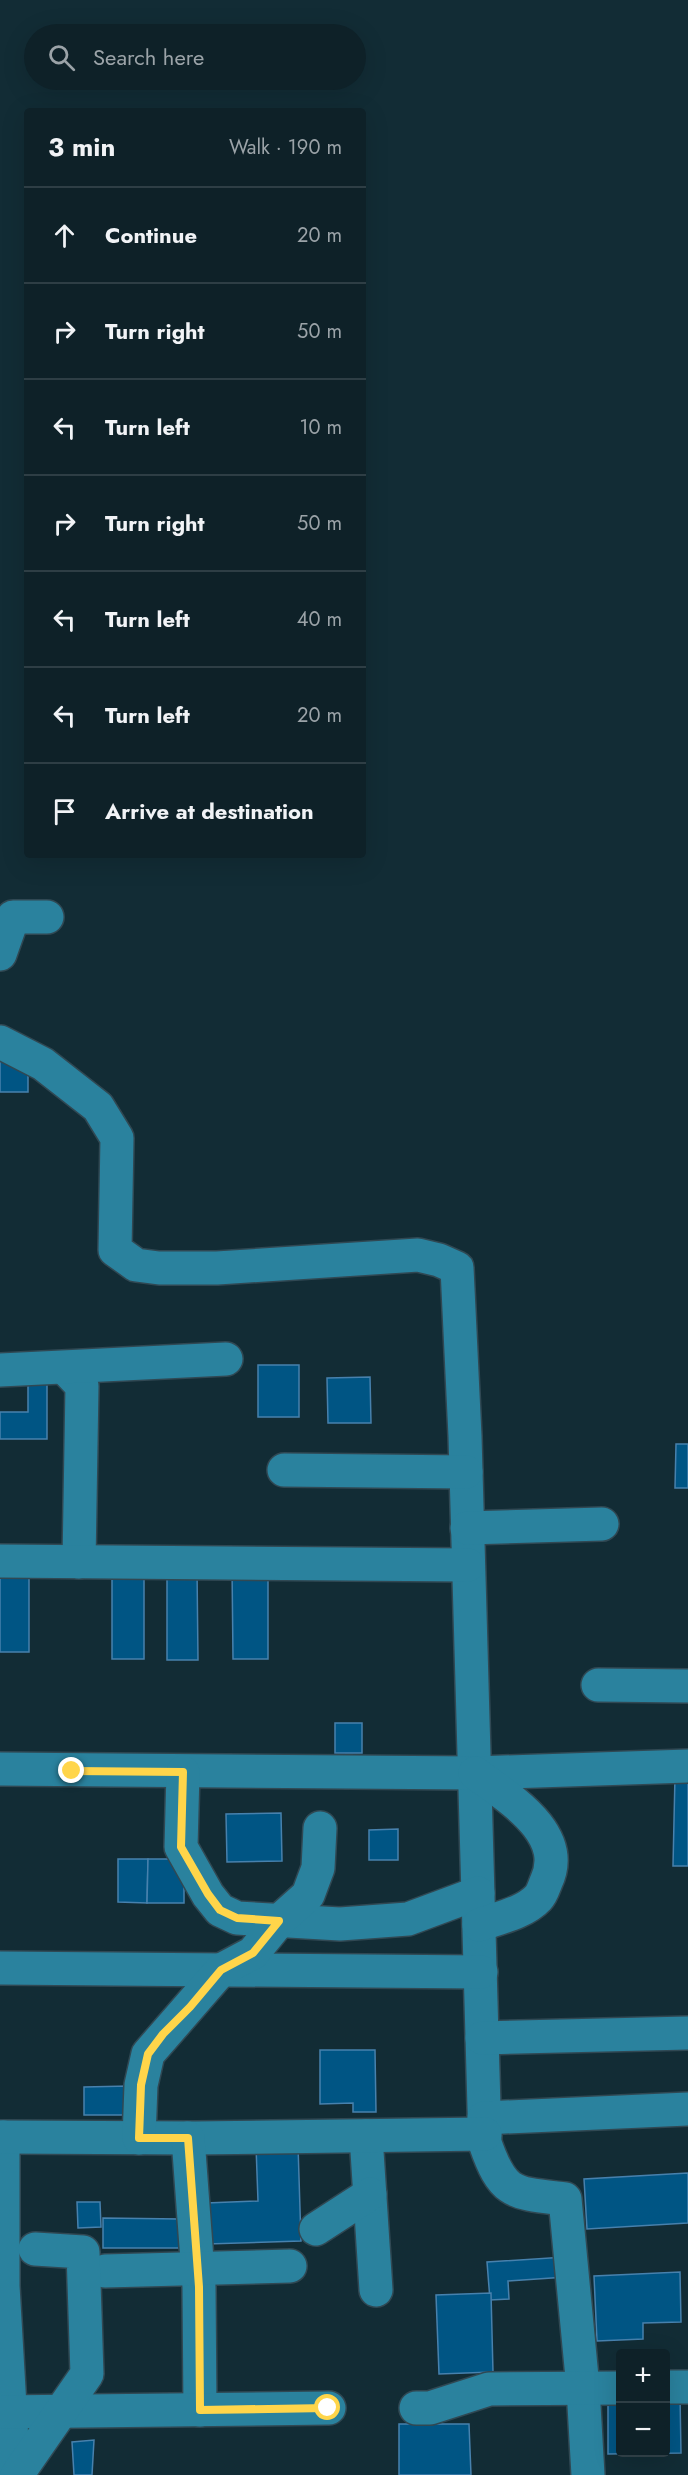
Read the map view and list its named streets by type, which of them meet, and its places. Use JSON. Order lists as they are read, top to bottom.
{
  "page": {
    "search": "Search here",
    "heading": ["3 min", "Walk · 190 m"],
    "list": [
      ["Continue", "20 m"],
      ["Turn right", "50 m"],
      ["Turn left", "10 m"],
      ["Turn right", "50 m"],
      ["Turn left", "40 m"],
      ["Turn left", "20 m"],
      "Arrive at destination"
    ],
    "map_buttons": ["+", "−"]
  }
}
